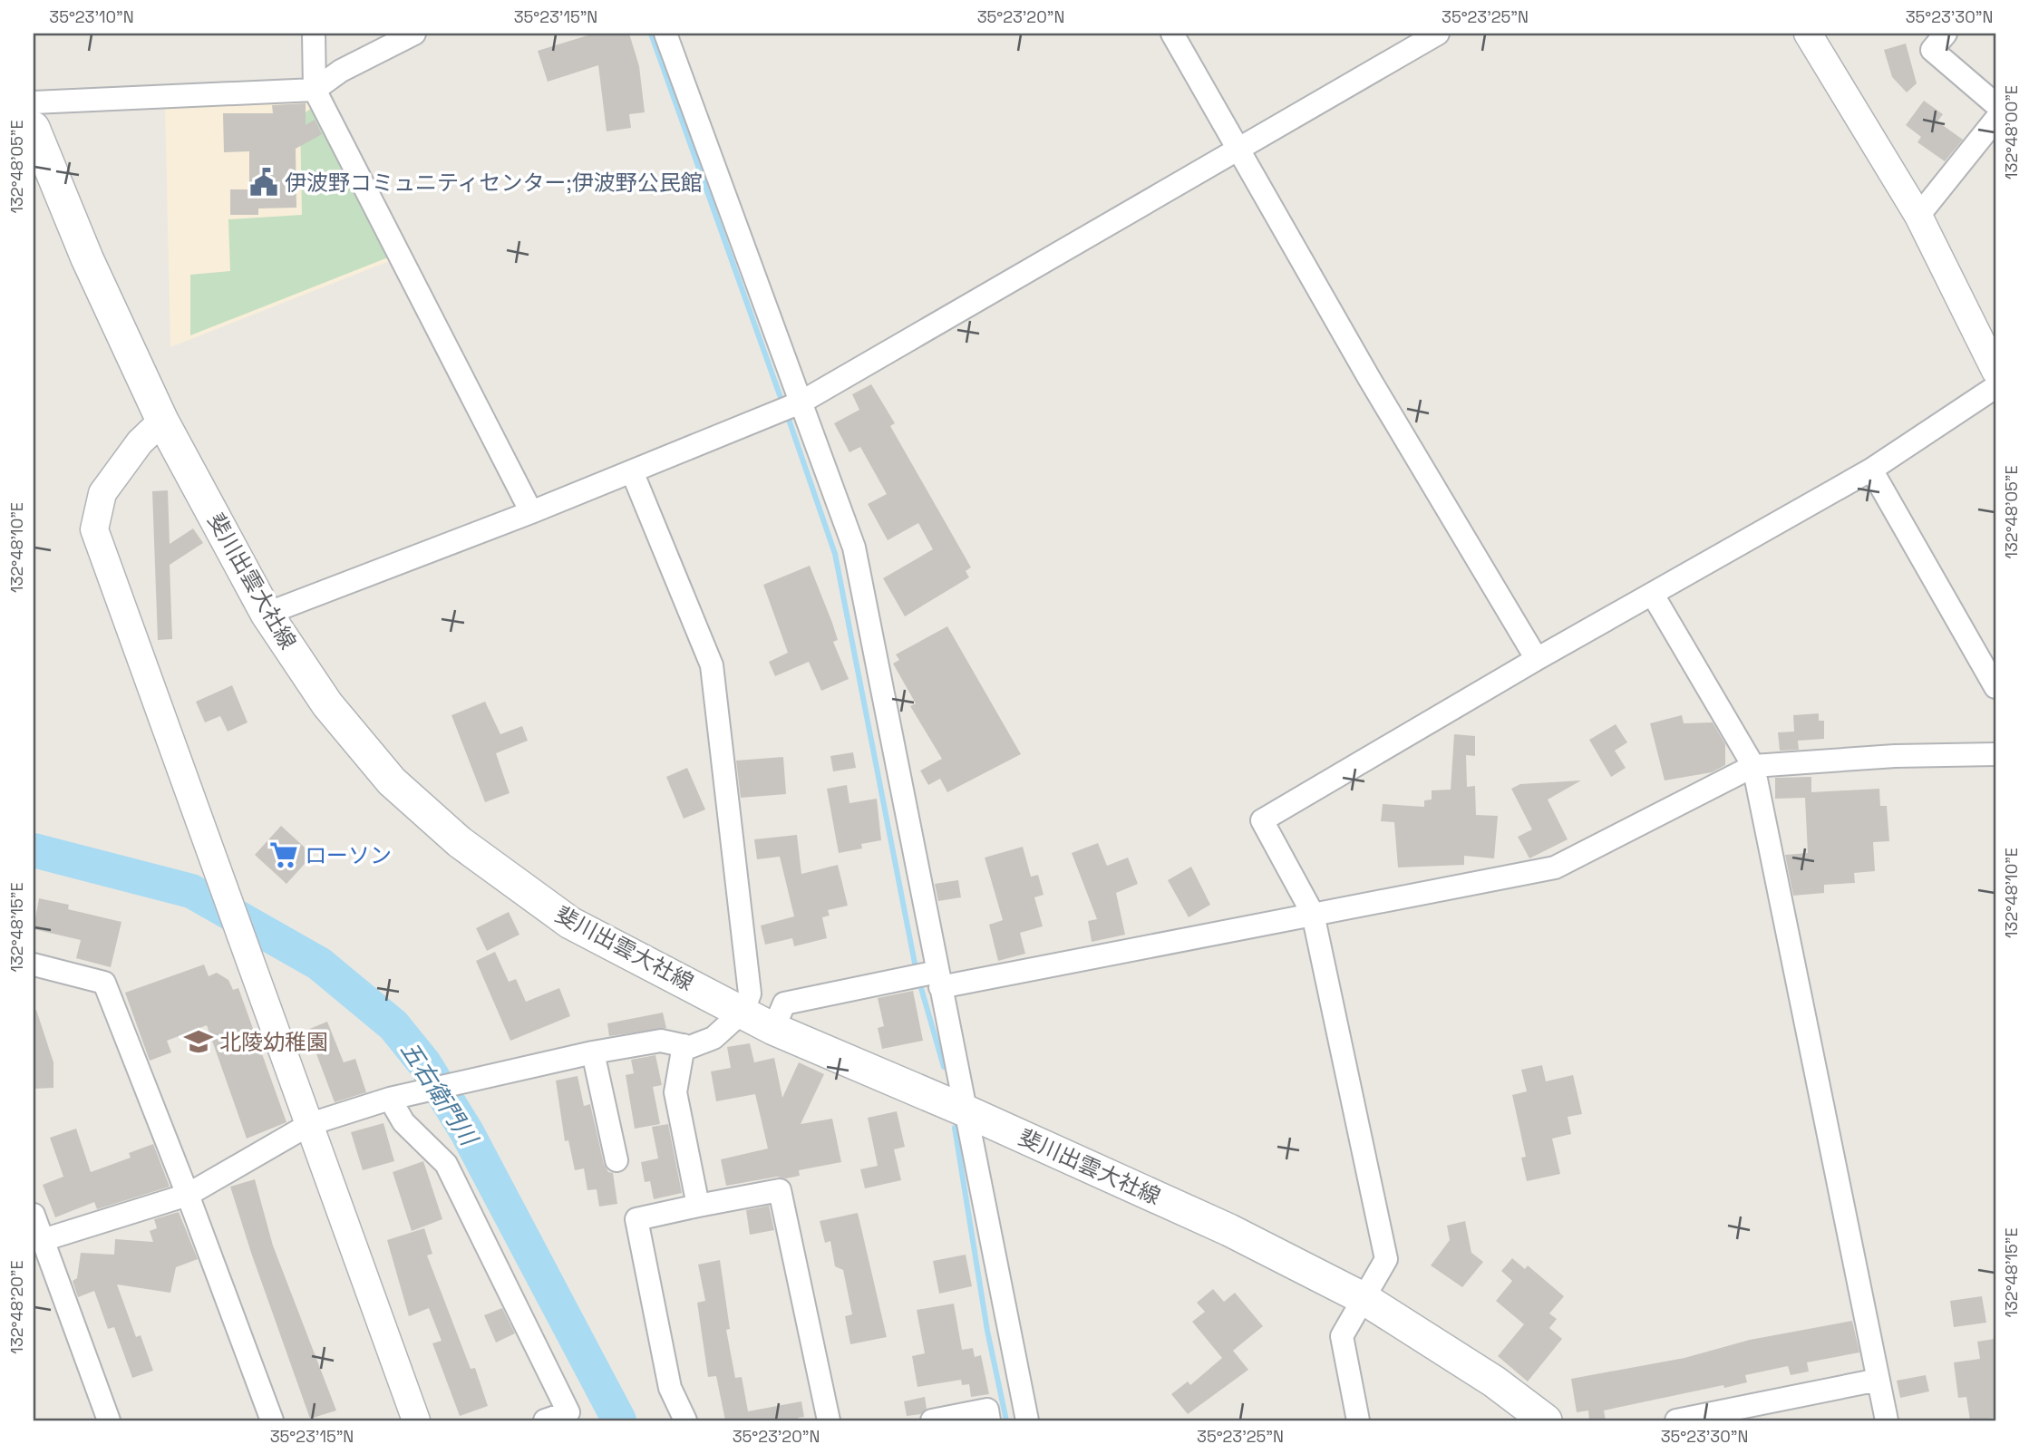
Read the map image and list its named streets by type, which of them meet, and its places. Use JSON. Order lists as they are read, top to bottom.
{
  "streets": {
    "main road": ["斐川出雲大社線"]
  },
  "water": ["五右衛門川"],
  "places": {
    "public building": ["伊波野コミュニティセンター;伊波野公民館"],
    "supermarket": ["ローソン"],
    "school or university": ["北陵幼稚園"]
  },
  "coordinates": [
    "35°23'10\"N",
    "35°23'15\"N",
    "35°23'20\"N",
    "35°23'25\"N",
    "35°23'30\"N",
    "132°48'00\"E",
    "132°48'05\"E",
    "132°48'10\"E",
    "132°48'15\"E",
    "132°48'20\"E"
  ]
}
